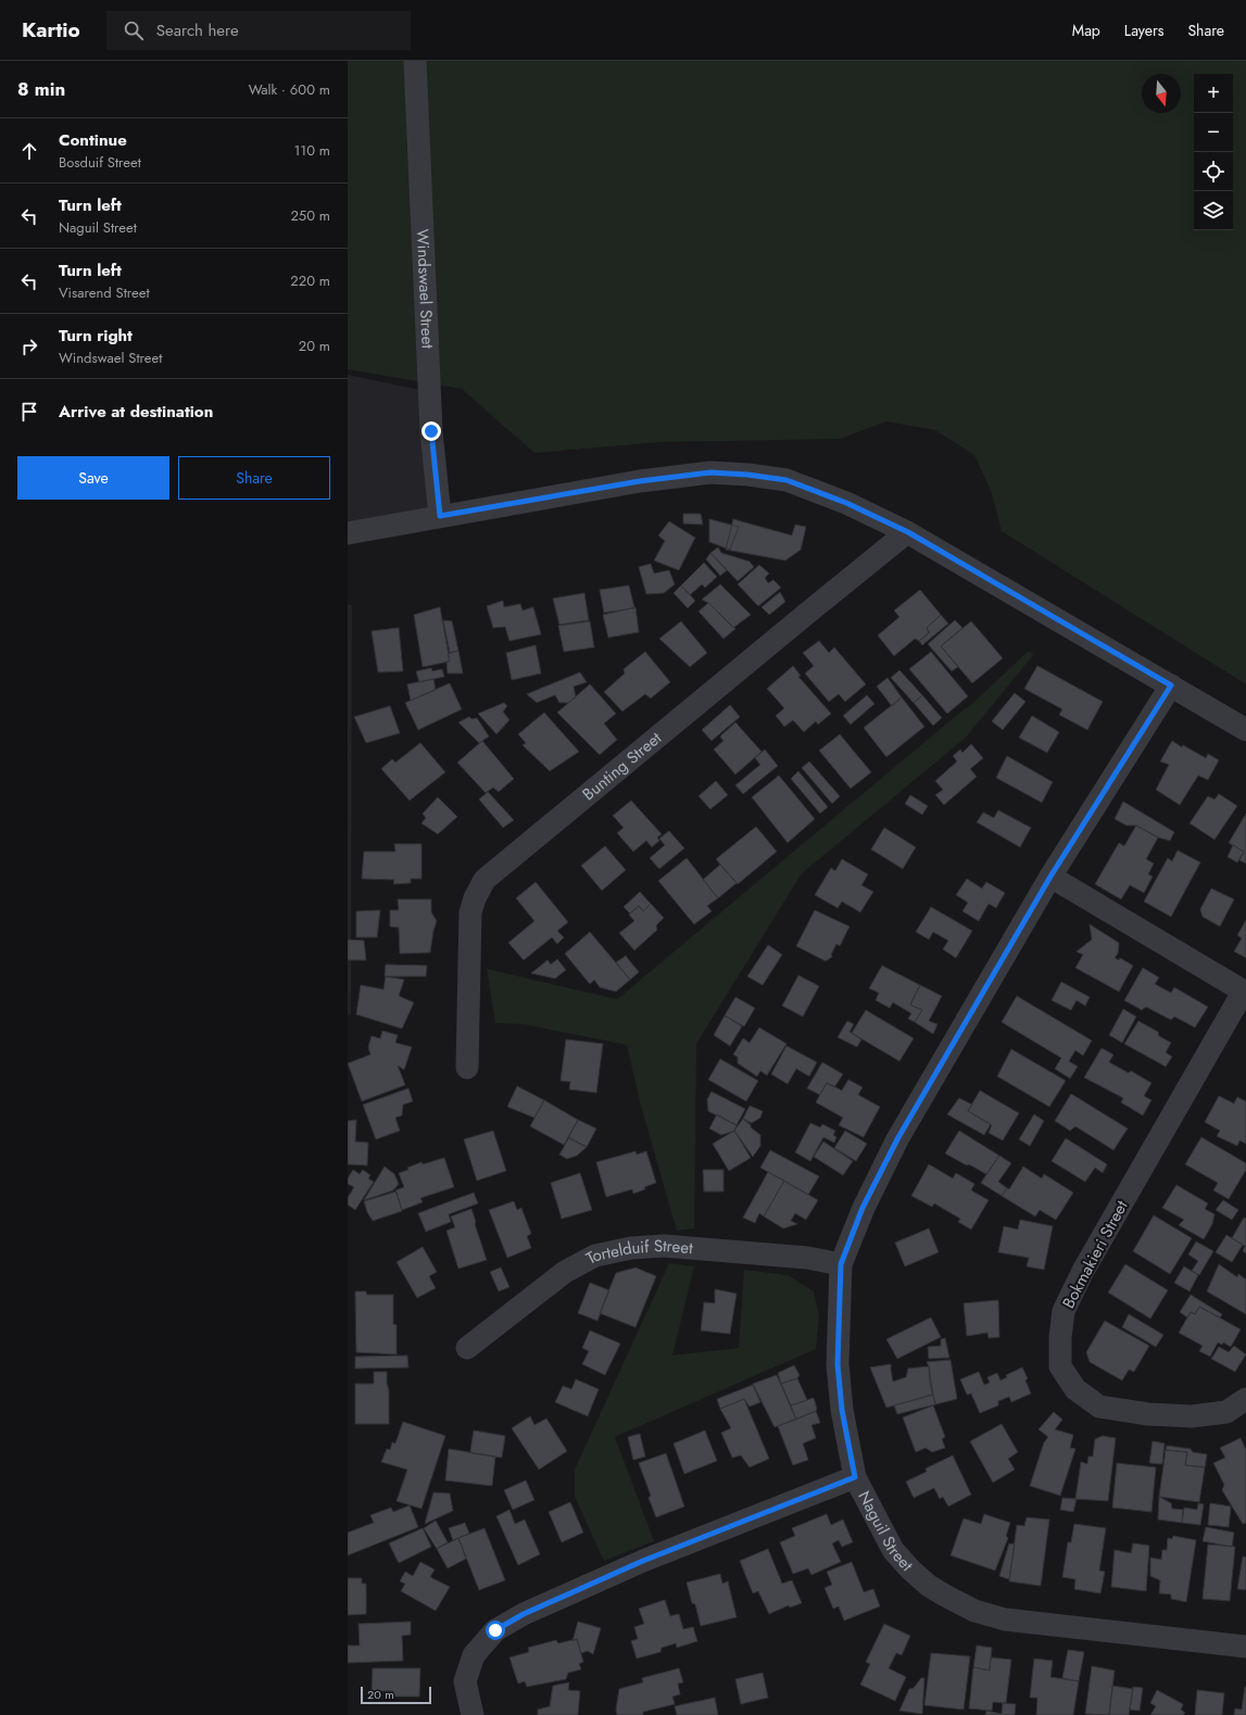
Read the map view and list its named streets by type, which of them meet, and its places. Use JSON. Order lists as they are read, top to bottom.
{
  "streets": {
    "street": [
      "Windswael Street",
      "Bunting Street",
      "Bokmakieri Street",
      "Tortelduif Street",
      "Naguil Street"
    ]
  },
  "crossings": [
    ["Bokmakieri Street", "Naguil Street"],
    ["Tortelduif Street", "Naguil Street"]
  ],
  "scale_bar": "20 m",
  "north": "bottom",
  "page": {
    "header": "Kartio",
    "search": "Search here",
    "nav": ["Map", "Layers", "Share"],
    "heading": ["8 min", "Walk · 600 m"],
    "map_buttons": ["+", "−"],
    "list": [
      ["Continue", "Bosduif Street", "110 m"],
      ["Turn left", "Naguil Street", "250 m"],
      ["Turn left", "Visarend Street", "220 m"],
      ["Turn right", "Windswael Street", "20 m"],
      "Arrive at destination"
    ],
    "buttons": ["Save", "Share"],
    "scale": "20 m"
  }
}
